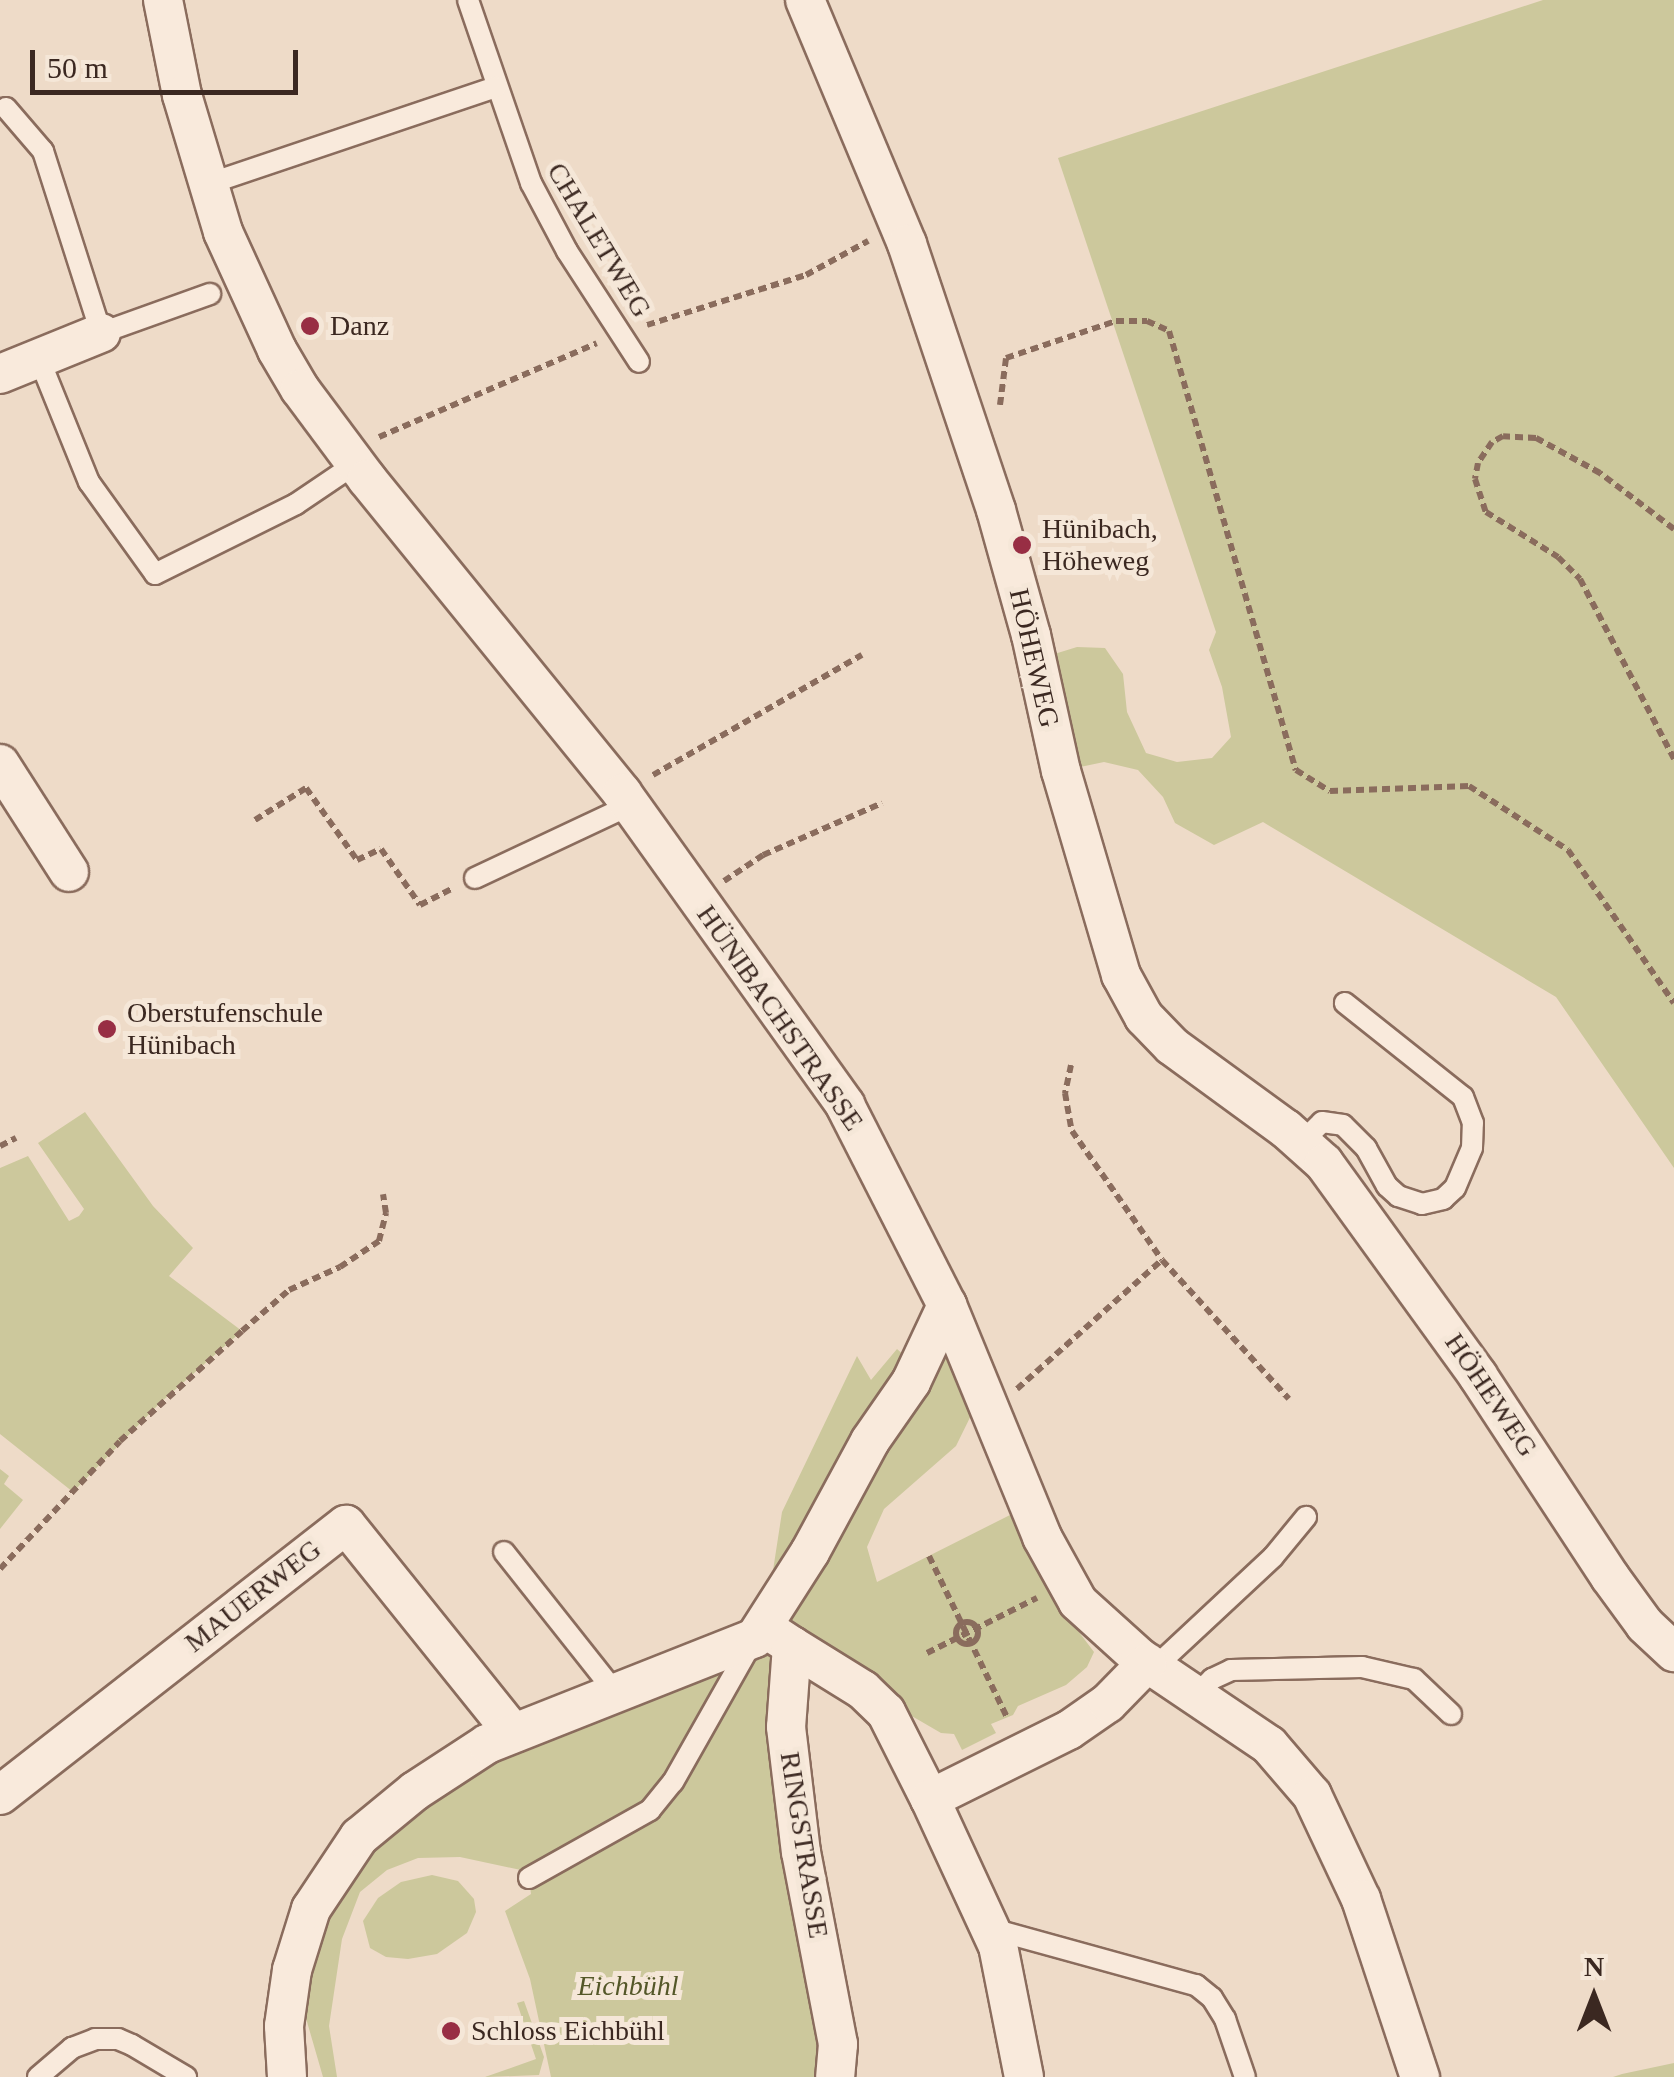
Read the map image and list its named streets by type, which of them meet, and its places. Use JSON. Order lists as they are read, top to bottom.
{
  "streets": {
    "street": [
      "HÖHEWEG",
      "HÜNIBACHSTRASSE",
      "MAUERWEG",
      "RINGSTRASSE"
    ],
    "lane": ["CHALETWEG"]
  },
  "crossings": [
    ["HÜNIBACHSTRASSE", "RINGSTRASSE"]
  ],
  "parks": ["Eichbühl"],
  "places": [
    "Danz",
    "Hünibach, Höheweg",
    "Oberstufenschule Hünibach",
    "Schloss Eichbühl"
  ],
  "scale_bar": "50 m",
  "north": "top"
}
